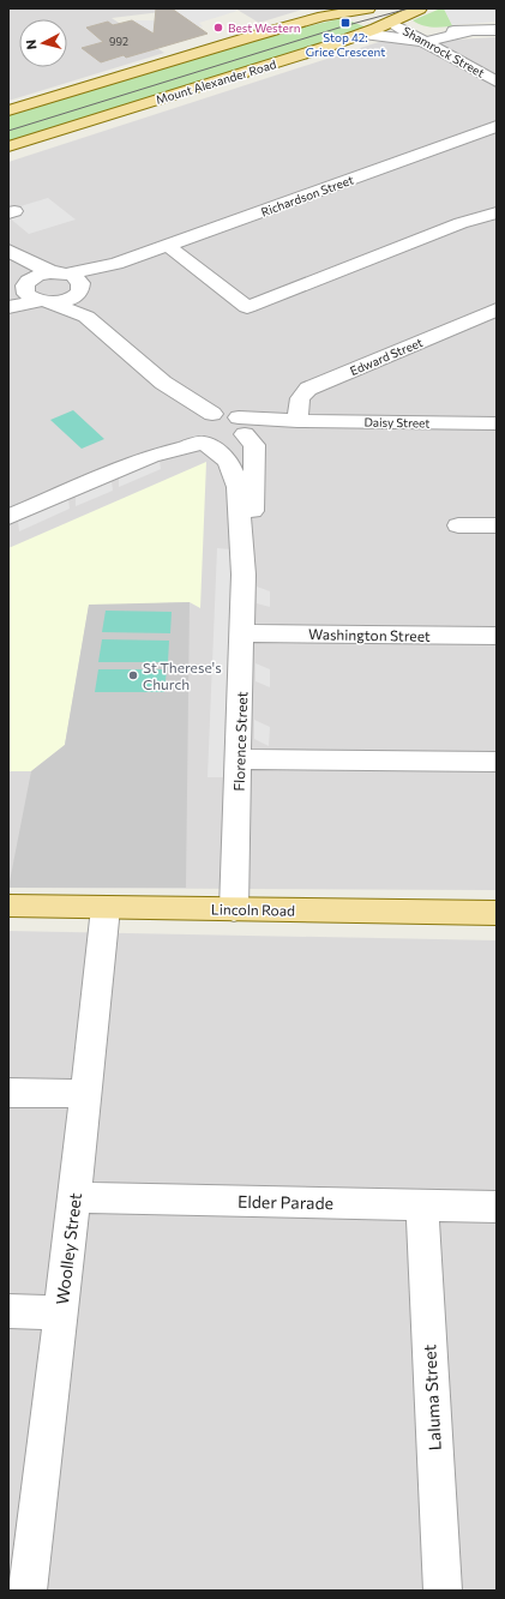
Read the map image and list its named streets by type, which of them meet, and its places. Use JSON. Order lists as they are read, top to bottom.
{
  "streets": {
    "main road": ["Mount Alexander Road", "Lincoln Road"],
    "street": [
      "Shamrock Street",
      "Richardson Street",
      "Edward Street",
      "Daisy Street",
      "Washington Street",
      "Florence Street",
      "Elder Parade",
      "Woolley Street",
      "Laluma Street"
    ]
  },
  "crossings": [
    ["Shamrock Street", "Mount Alexander Road"],
    ["Edward Street", "Daisy Street"],
    ["Daisy Street", "Florence Street"],
    ["Washington Street", "Florence Street"],
    ["Florence Street", "Lincoln Road"],
    ["Lincoln Road", "Woolley Street"],
    ["Elder Parade", "Woolley Street"],
    ["Elder Parade", "Laluma Street"]
  ],
  "places": {
    "transit": ["Stop 42: Grice Crescent"],
    "other": ["Best Western", "St Therese's Church"]
  },
  "house_numbers": ["992"],
  "north": "left"
}
